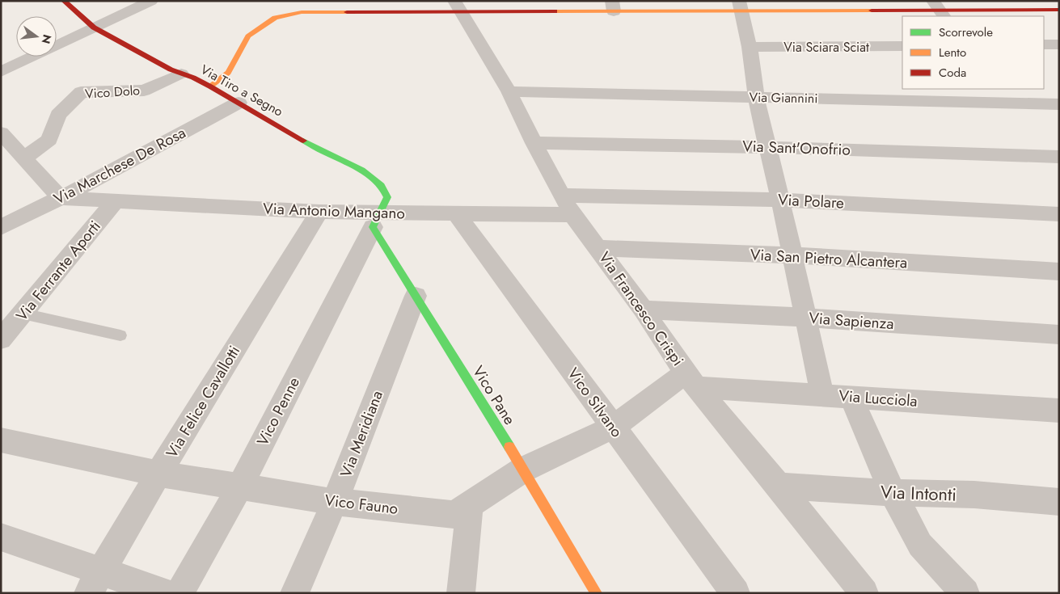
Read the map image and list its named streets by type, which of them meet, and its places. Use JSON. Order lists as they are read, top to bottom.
{
  "streets": {
    "street": [
      "Via Sciara Sciat",
      "Via Tiro a Segno",
      "Vico Dolo",
      "Via Giannini",
      "Via Sant'Onofrio",
      "Via Marchese De Rosa",
      "Via Polare",
      "Via Antonio Mangano",
      "Via San Pietro Alcantera",
      "Via Ferrante Aporti",
      "Via Francesco Crispi",
      "Via Sapienza",
      "Vico Pane",
      "Via Lucciola",
      "Via Felice Cavallotti",
      "Vico Silvano",
      "Vico Penne",
      "Via Meridiana",
      "Via Intonti",
      "Vico Fauno"
    ]
  },
  "crossings": [
    ["Via Tiro a Segno", "Vico Dolo"],
    ["Via Tiro a Segno", "Via Marchese De Rosa"],
    ["Via Tiro a Segno", "Via Antonio Mangano"],
    ["Via Tiro a Segno", "Vico Pane"],
    ["Via Tiro a Segno", "Vico Penne"],
    ["Via Giannini", "Via Francesco Crispi"],
    ["Via Sant'Onofrio", "Via Francesco Crispi"],
    ["Via Marchese De Rosa", "Via Antonio Mangano"],
    ["Via Polare", "Via Antonio Mangano"],
    ["Via Polare", "Via Francesco Crispi"],
    ["Via Antonio Mangano", "Via Ferrante Aporti"],
    ["Via Antonio Mangano", "Via Francesco Crispi"],
    ["Via Antonio Mangano", "Vico Pane"],
    ["Via Antonio Mangano", "Via Felice Cavallotti"],
    ["Via Antonio Mangano", "Vico Silvano"],
    ["Via Antonio Mangano", "Vico Penne"],
    ["Via San Pietro Alcantera", "Via Francesco Crispi"],
    ["Via Francesco Crispi", "Via Sapienza"],
    ["Via Francesco Crispi", "Via Lucciola"],
    ["Via Francesco Crispi", "Via Intonti"],
    ["Via Francesco Crispi", "Vico Fauno"],
    ["Vico Pane", "Vico Penne"],
    ["Vico Pane", "Via Meridiana"],
    ["Vico Pane", "Vico Fauno"],
    ["Via Lucciola", "Vico Fauno"],
    ["Via Felice Cavallotti", "Vico Fauno"],
    ["Vico Silvano", "Vico Fauno"],
    ["Vico Penne", "Vico Fauno"],
    ["Via Meridiana", "Vico Fauno"]
  ],
  "legend": ["Scorrevole", "Lento", "Coda"],
  "north": "right"
}
